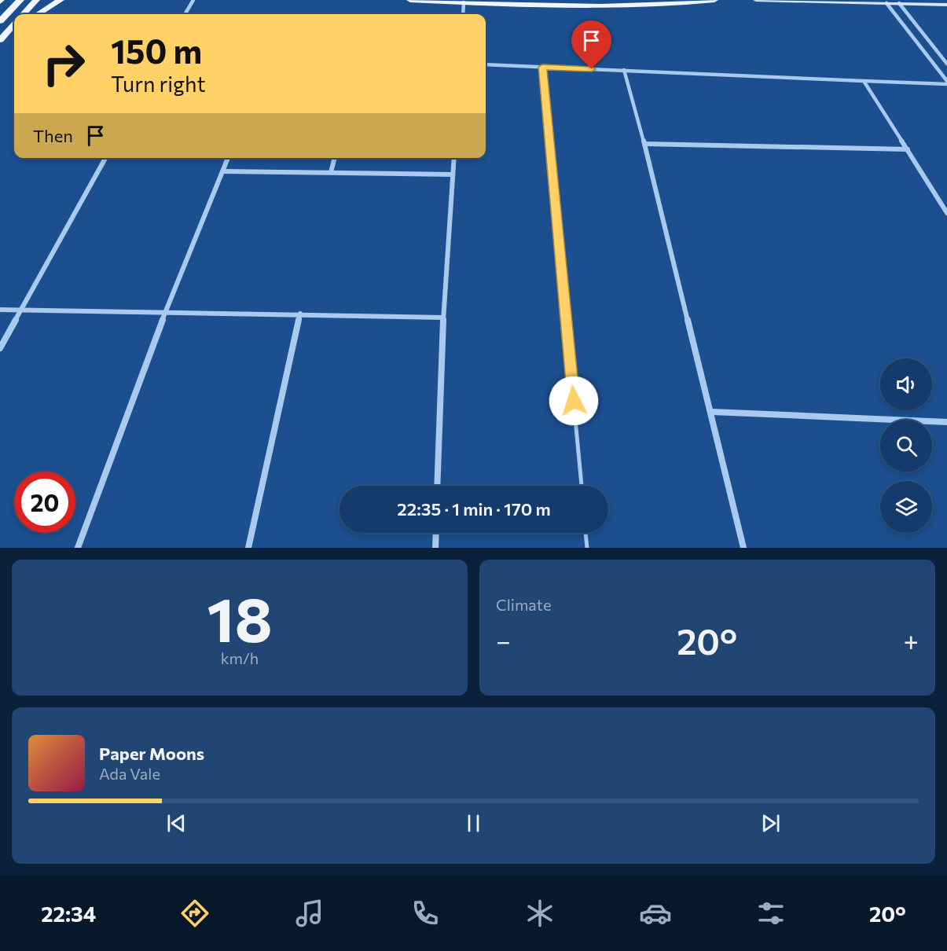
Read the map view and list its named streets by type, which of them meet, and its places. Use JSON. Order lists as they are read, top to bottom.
{
  "page": {
    "turn": ["150 m", "Turn right"],
    "then": "Then",
    "limit": "20",
    "trip": "22:35 · 1 min · 170 m",
    "tile": [
      ["18", "km/h"],
      "Climate"
    ],
    "heat": ["−", "20°", "+"],
    "song": ["Paper Moons", "Ada Vale"],
    "tabs": ["22:34", "20°"]
  }
}
